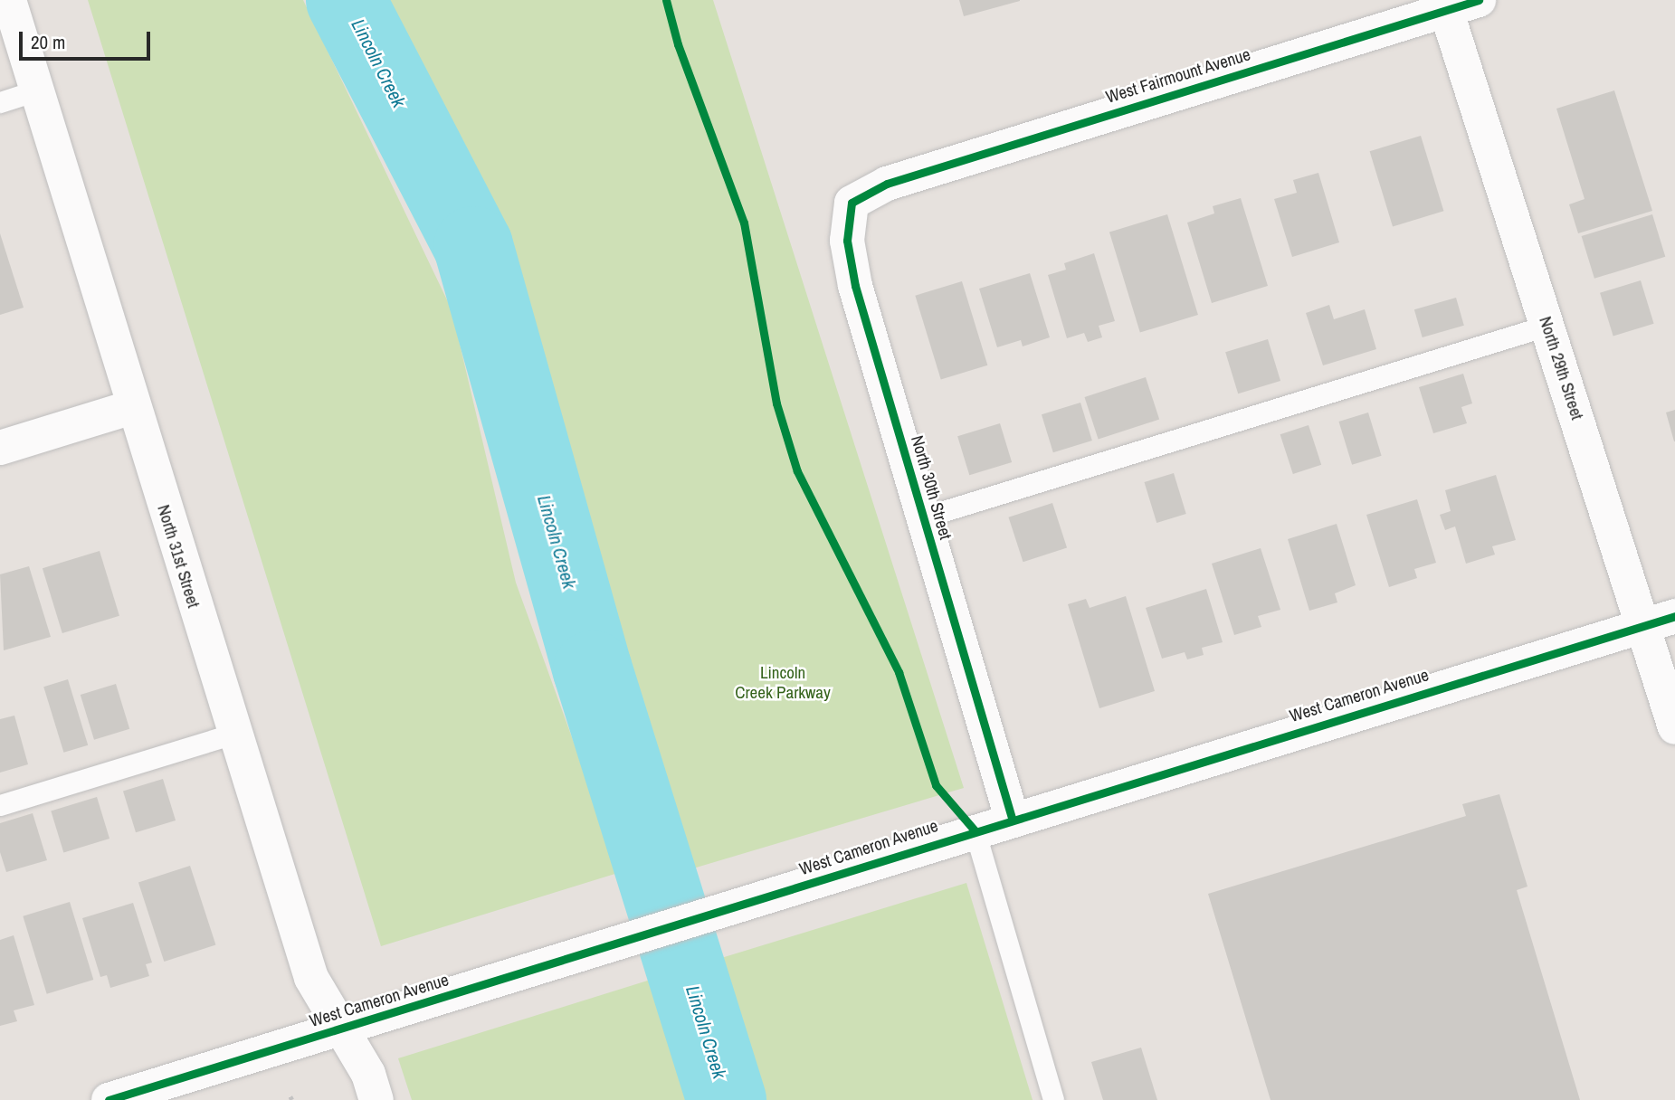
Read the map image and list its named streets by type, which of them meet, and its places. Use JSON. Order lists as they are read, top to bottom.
{
  "streets": {
    "street": [
      "West Fairmount Avenue",
      "North 29th Street",
      "North 30th Street",
      "North 31st Street",
      "West Cameron Avenue"
    ]
  },
  "crossings": [
    ["West Fairmount Avenue", "North 29th Street"],
    ["West Fairmount Avenue", "North 30th Street"],
    ["North 29th Street", "West Cameron Avenue"],
    ["North 30th Street", "West Cameron Avenue"],
    ["North 31st Street", "West Cameron Avenue"]
  ],
  "water": ["Lincoln Creek"],
  "parks": ["Lincoln Creek Parkway"],
  "scale_bar": "20 m"
}
